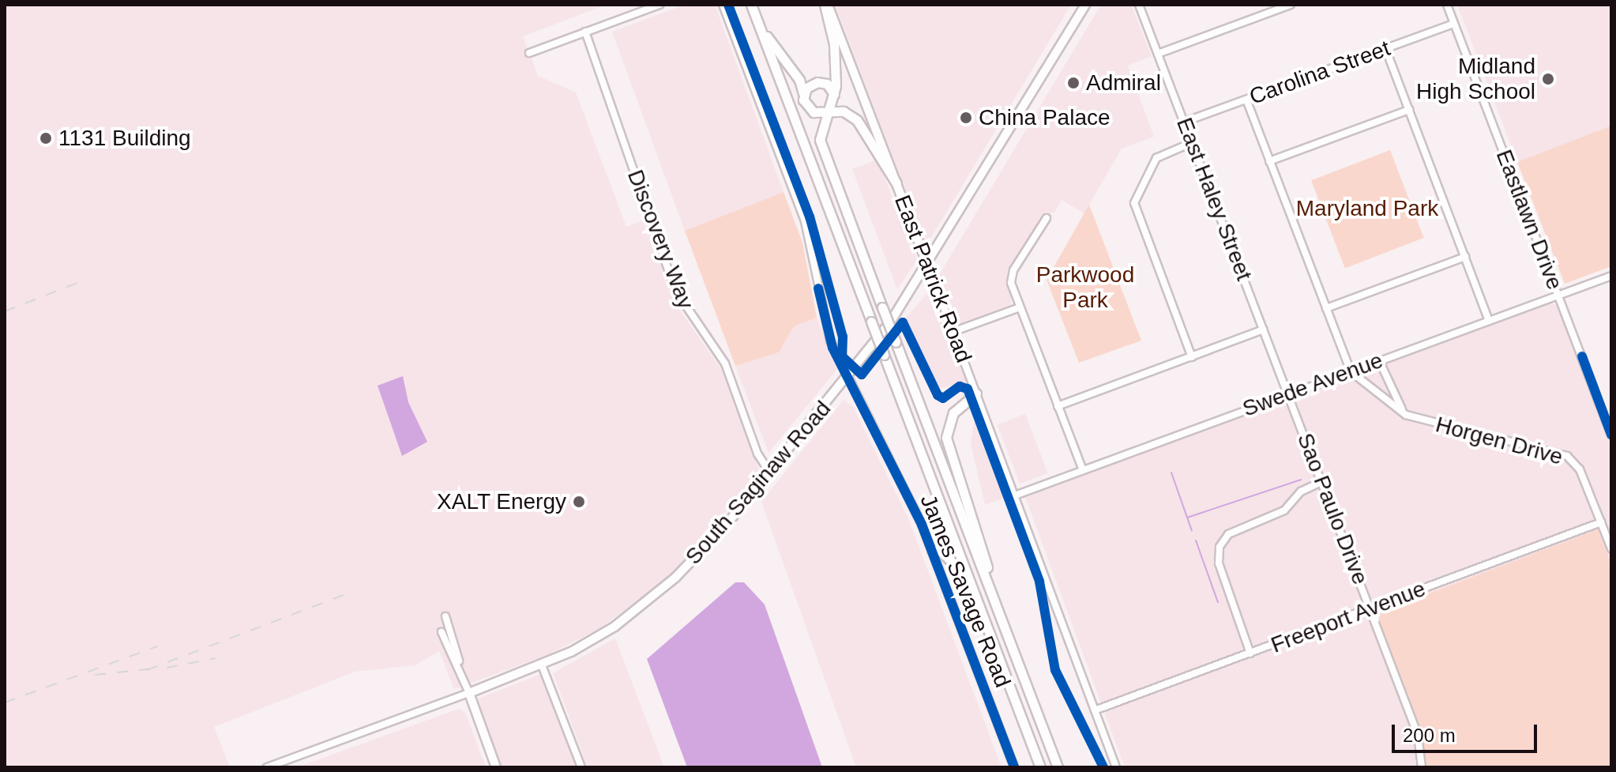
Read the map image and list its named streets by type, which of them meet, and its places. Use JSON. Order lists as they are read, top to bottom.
{
  "streets": {
    "main road": ["East Patrick Road", "South Saginaw Road"],
    "street": [
      "Carolina Street",
      "East Haley Street",
      "Eastlawn Drive",
      "Discovery Way",
      "Swede Avenue",
      "Horgen Drive",
      "Sao Paulo Drive",
      "James Savage Road",
      "Freeport Avenue"
    ]
  },
  "crossings": [
    ["Carolina Street", "East Haley Street"],
    ["Carolina Street", "Eastlawn Drive"],
    ["East Haley Street", "Swede Avenue"],
    ["East Haley Street", "Sao Paulo Drive"],
    ["Eastlawn Drive", "Swede Avenue"],
    ["Discovery Way", "South Saginaw Road"],
    ["East Patrick Road", "Swede Avenue"],
    ["East Patrick Road", "South Saginaw Road"],
    ["East Patrick Road", "Freeport Avenue"],
    ["Swede Avenue", "Sao Paulo Drive"],
    ["Horgen Drive", "Freeport Avenue"],
    ["South Saginaw Road", "James Savage Road"],
    ["Sao Paulo Drive", "Freeport Avenue"]
  ],
  "parks": ["Maryland Park", "Parkwood Park"],
  "places": [
    "Midland High School",
    "Admiral",
    "China Palace",
    "1131 Building",
    "XALT Energy"
  ],
  "scale_bar": "200 m"
}
